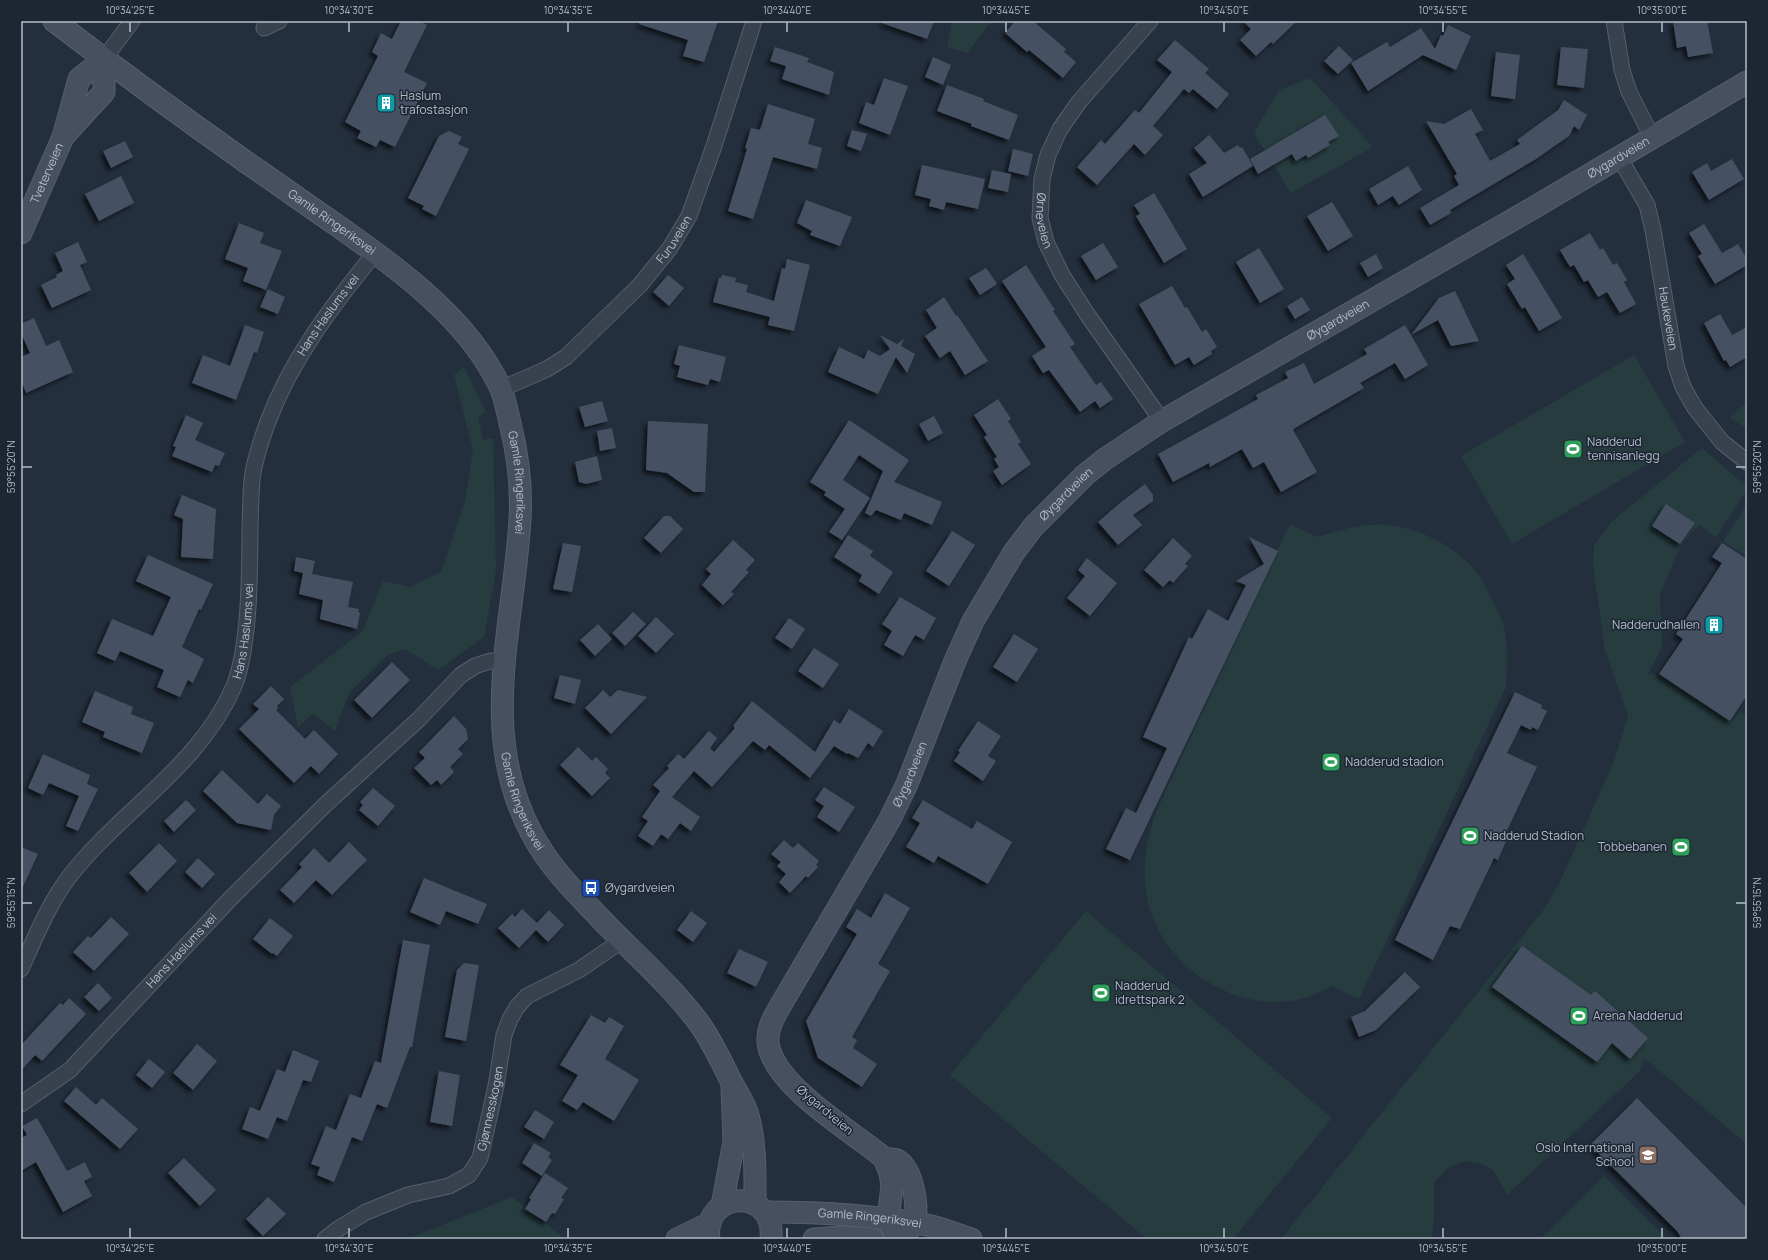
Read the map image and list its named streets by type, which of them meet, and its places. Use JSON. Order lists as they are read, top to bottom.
{
  "streets": {
    "main road": ["Øygardveien", "Tveterveien", "Gamle Ringeriksvei"],
    "street": [
      "Ørneveien",
      "Furuveien",
      "Hans Haslums vei",
      "Haukeveien",
      "Gjønnesskogen"
    ]
  },
  "crossings": [
    ["Øygardveien", "Ørneveien"],
    ["Øygardveien", "Gamle Ringeriksvei"],
    ["Øygardveien", "Haukeveien"],
    ["Tveterveien", "Gamle Ringeriksvei"],
    ["Gamle Ringeriksvei", "Furuveien"],
    ["Gamle Ringeriksvei", "Hans Haslums vei"],
    ["Gamle Ringeriksvei", "Gjønnesskogen"]
  ],
  "places": {
    "building": ["Haslum trafostasjon", "Nadderudhallen"],
    "sports": [
      "Nadderud tennisanlegg",
      "Nadderud stadion",
      "Nadderud Stadion",
      "Tobbebanen",
      "Nadderud idrettspark 2",
      "Arena Nadderud"
    ],
    "bus stop": ["Øygardveien"],
    "school or university": ["Oslo International School"]
  },
  "coordinates": [
    "10°34'25\"E",
    "10°34'30\"E",
    "10°34'35\"E",
    "10°34'40\"E",
    "10°34'45\"E",
    "10°34'50\"E",
    "10°34'55\"E",
    "10°35'00\"E",
    "59°55'20\"N",
    "59°55'15\"N"
  ]
}
